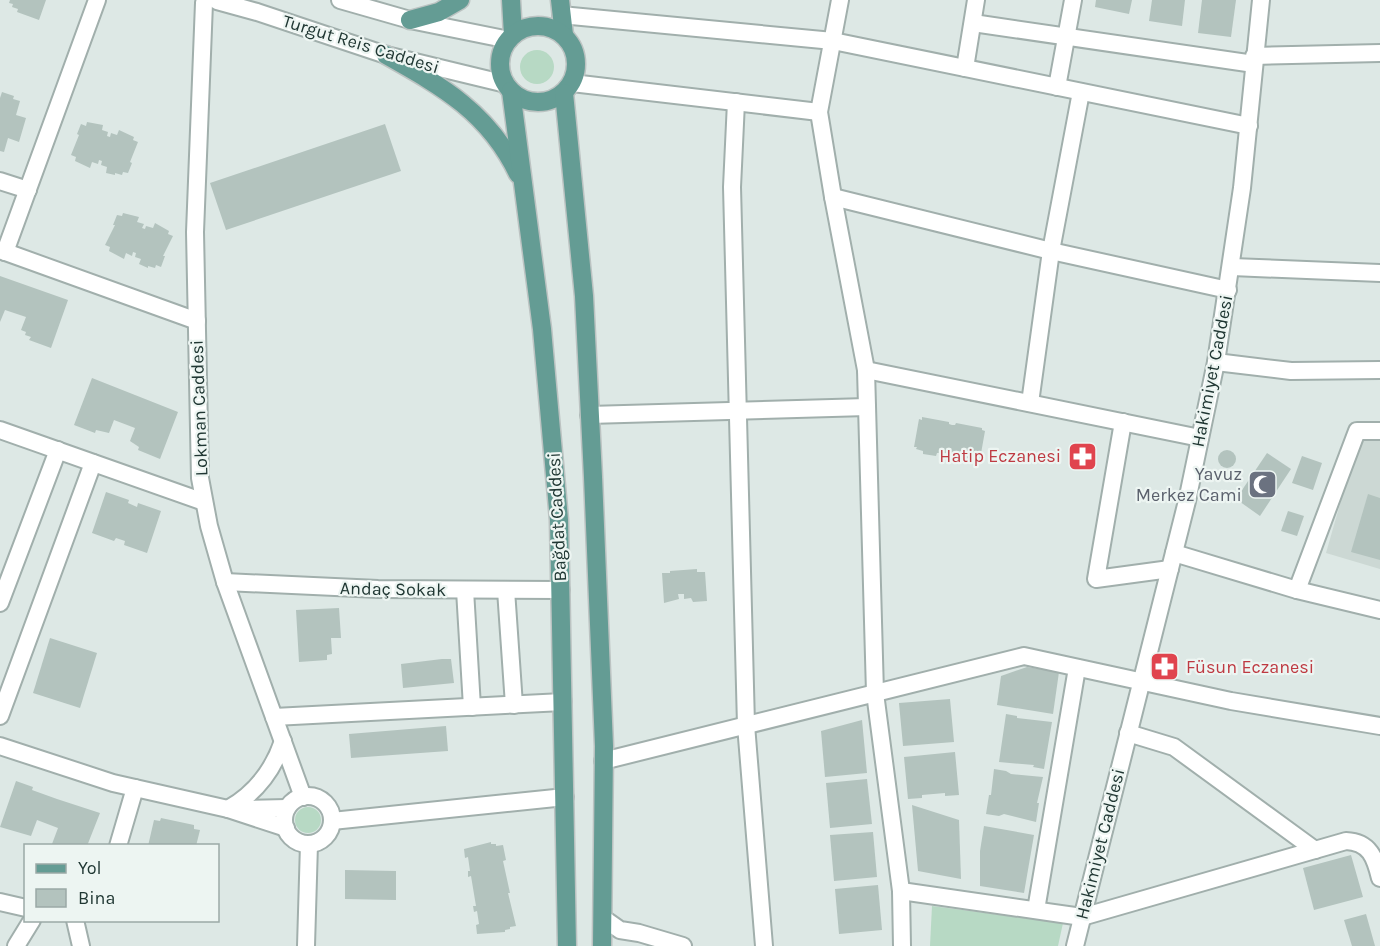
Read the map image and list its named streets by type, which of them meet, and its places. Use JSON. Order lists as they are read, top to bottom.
{
  "streets": {
    "main road": ["Bağdat Caddesi"],
    "street": [
      "Turgut Reis Caddesi",
      "Hakimiyet Caddesi",
      "Lokman Caddesi",
      "Andaç Sokak"
    ]
  },
  "crossings": [
    ["Turgut Reis Caddesi", "Lokman Caddesi"],
    ["Turgut Reis Caddesi", "Bağdat Caddesi"],
    ["Lokman Caddesi", "Andaç Sokak"],
    ["Bağdat Caddesi", "Andaç Sokak"]
  ],
  "places": {
    "pharmacy": ["Hatip Eczanesi", "Füsun Eczanesi"],
    "mosque": ["Yavuz Merkez Cami"]
  },
  "legend": ["Yol", "Bina"]
}
